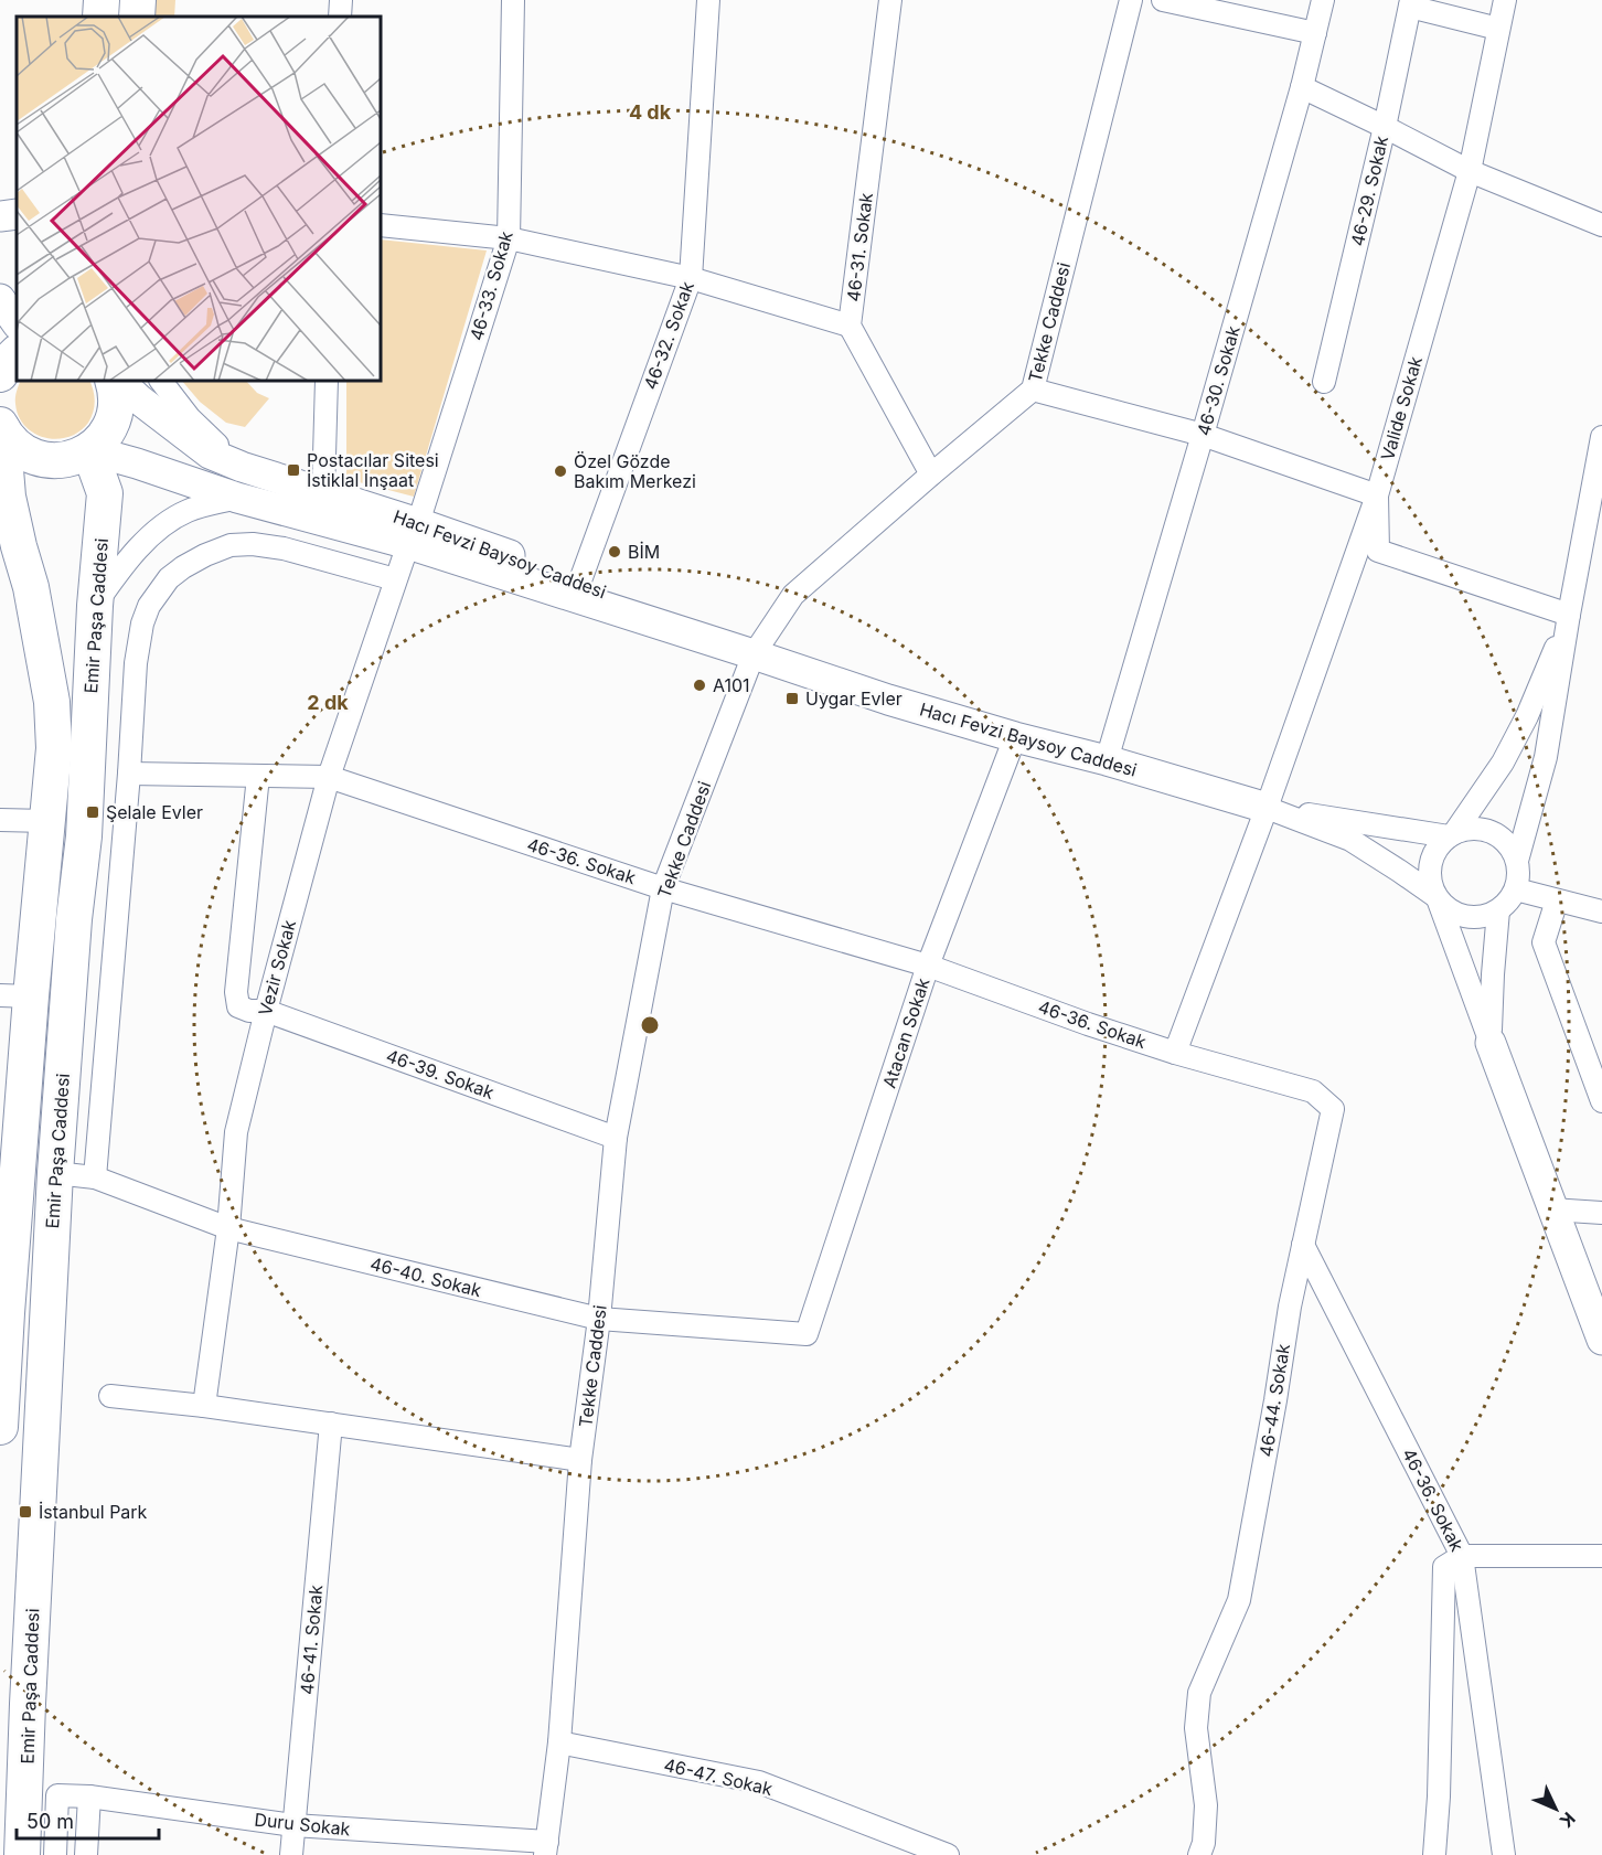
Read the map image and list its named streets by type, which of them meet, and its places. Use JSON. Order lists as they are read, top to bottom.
{
  "streets": {
    "main road": ["Emir Paşa Caddesi"],
    "street": [
      "46-29. Sokak",
      "46-31. Sokak",
      "46-33. Sokak",
      "Tekke Caddesi",
      "46-32. Sokak",
      "46-30. Sokak",
      "Valide Sokak",
      "Hacı Fevzi Baysoy Caddesi",
      "46-36. Sokak",
      "Vezir Sokak",
      "Atacan Sokak",
      "46-39. Sokak",
      "46-40. Sokak",
      "46-44. Sokak",
      "46-41. Sokak",
      "46-47. Sokak",
      "Duru Sokak"
    ]
  },
  "crossings": [
    ["46-31. Sokak", "Tekke Caddesi"],
    ["46-33. Sokak", "Hacı Fevzi Baysoy Caddesi"],
    ["46-33. Sokak", "Vezir Sokak"],
    ["Tekke Caddesi", "Hacı Fevzi Baysoy Caddesi"],
    ["Tekke Caddesi", "46-36. Sokak"],
    ["Tekke Caddesi", "46-39. Sokak"],
    ["Tekke Caddesi", "46-40. Sokak"],
    ["Tekke Caddesi", "46-47. Sokak"],
    ["Tekke Caddesi", "Duru Sokak"],
    ["46-32. Sokak", "Hacı Fevzi Baysoy Caddesi"],
    ["46-30. Sokak", "Hacı Fevzi Baysoy Caddesi"],
    ["Valide Sokak", "Hacı Fevzi Baysoy Caddesi"],
    ["Valide Sokak", "46-36. Sokak"],
    ["Valide Sokak", "46-44. Sokak"],
    ["Hacı Fevzi Baysoy Caddesi", "Emir Paşa Caddesi"],
    ["Hacı Fevzi Baysoy Caddesi", "Vezir Sokak"],
    ["Hacı Fevzi Baysoy Caddesi", "Atacan Sokak"],
    ["Emir Paşa Caddesi", "46-40. Sokak"],
    ["46-36. Sokak", "Vezir Sokak"],
    ["46-36. Sokak", "Atacan Sokak"],
    ["46-36. Sokak", "46-39. Sokak"],
    ["46-36. Sokak", "46-44. Sokak"],
    ["Vezir Sokak", "46-39. Sokak"],
    ["Vezir Sokak", "46-40. Sokak"],
    ["Atacan Sokak", "46-40. Sokak"],
    ["46-41. Sokak", "Duru Sokak"]
  ],
  "places": {
    "transit": [
      "Postacılar Sitesi İstiklal İnşaat",
      "Uygar Evler",
      "Şelale Evler",
      "İstanbul Park"
    ],
    "other": ["Özel Gözde Bakım Merkezi", "BİM", "A101"]
  },
  "scale_bar": "50 m",
  "north": "bottom right",
  "rings": ["4 dk", "2 dk"]
}
